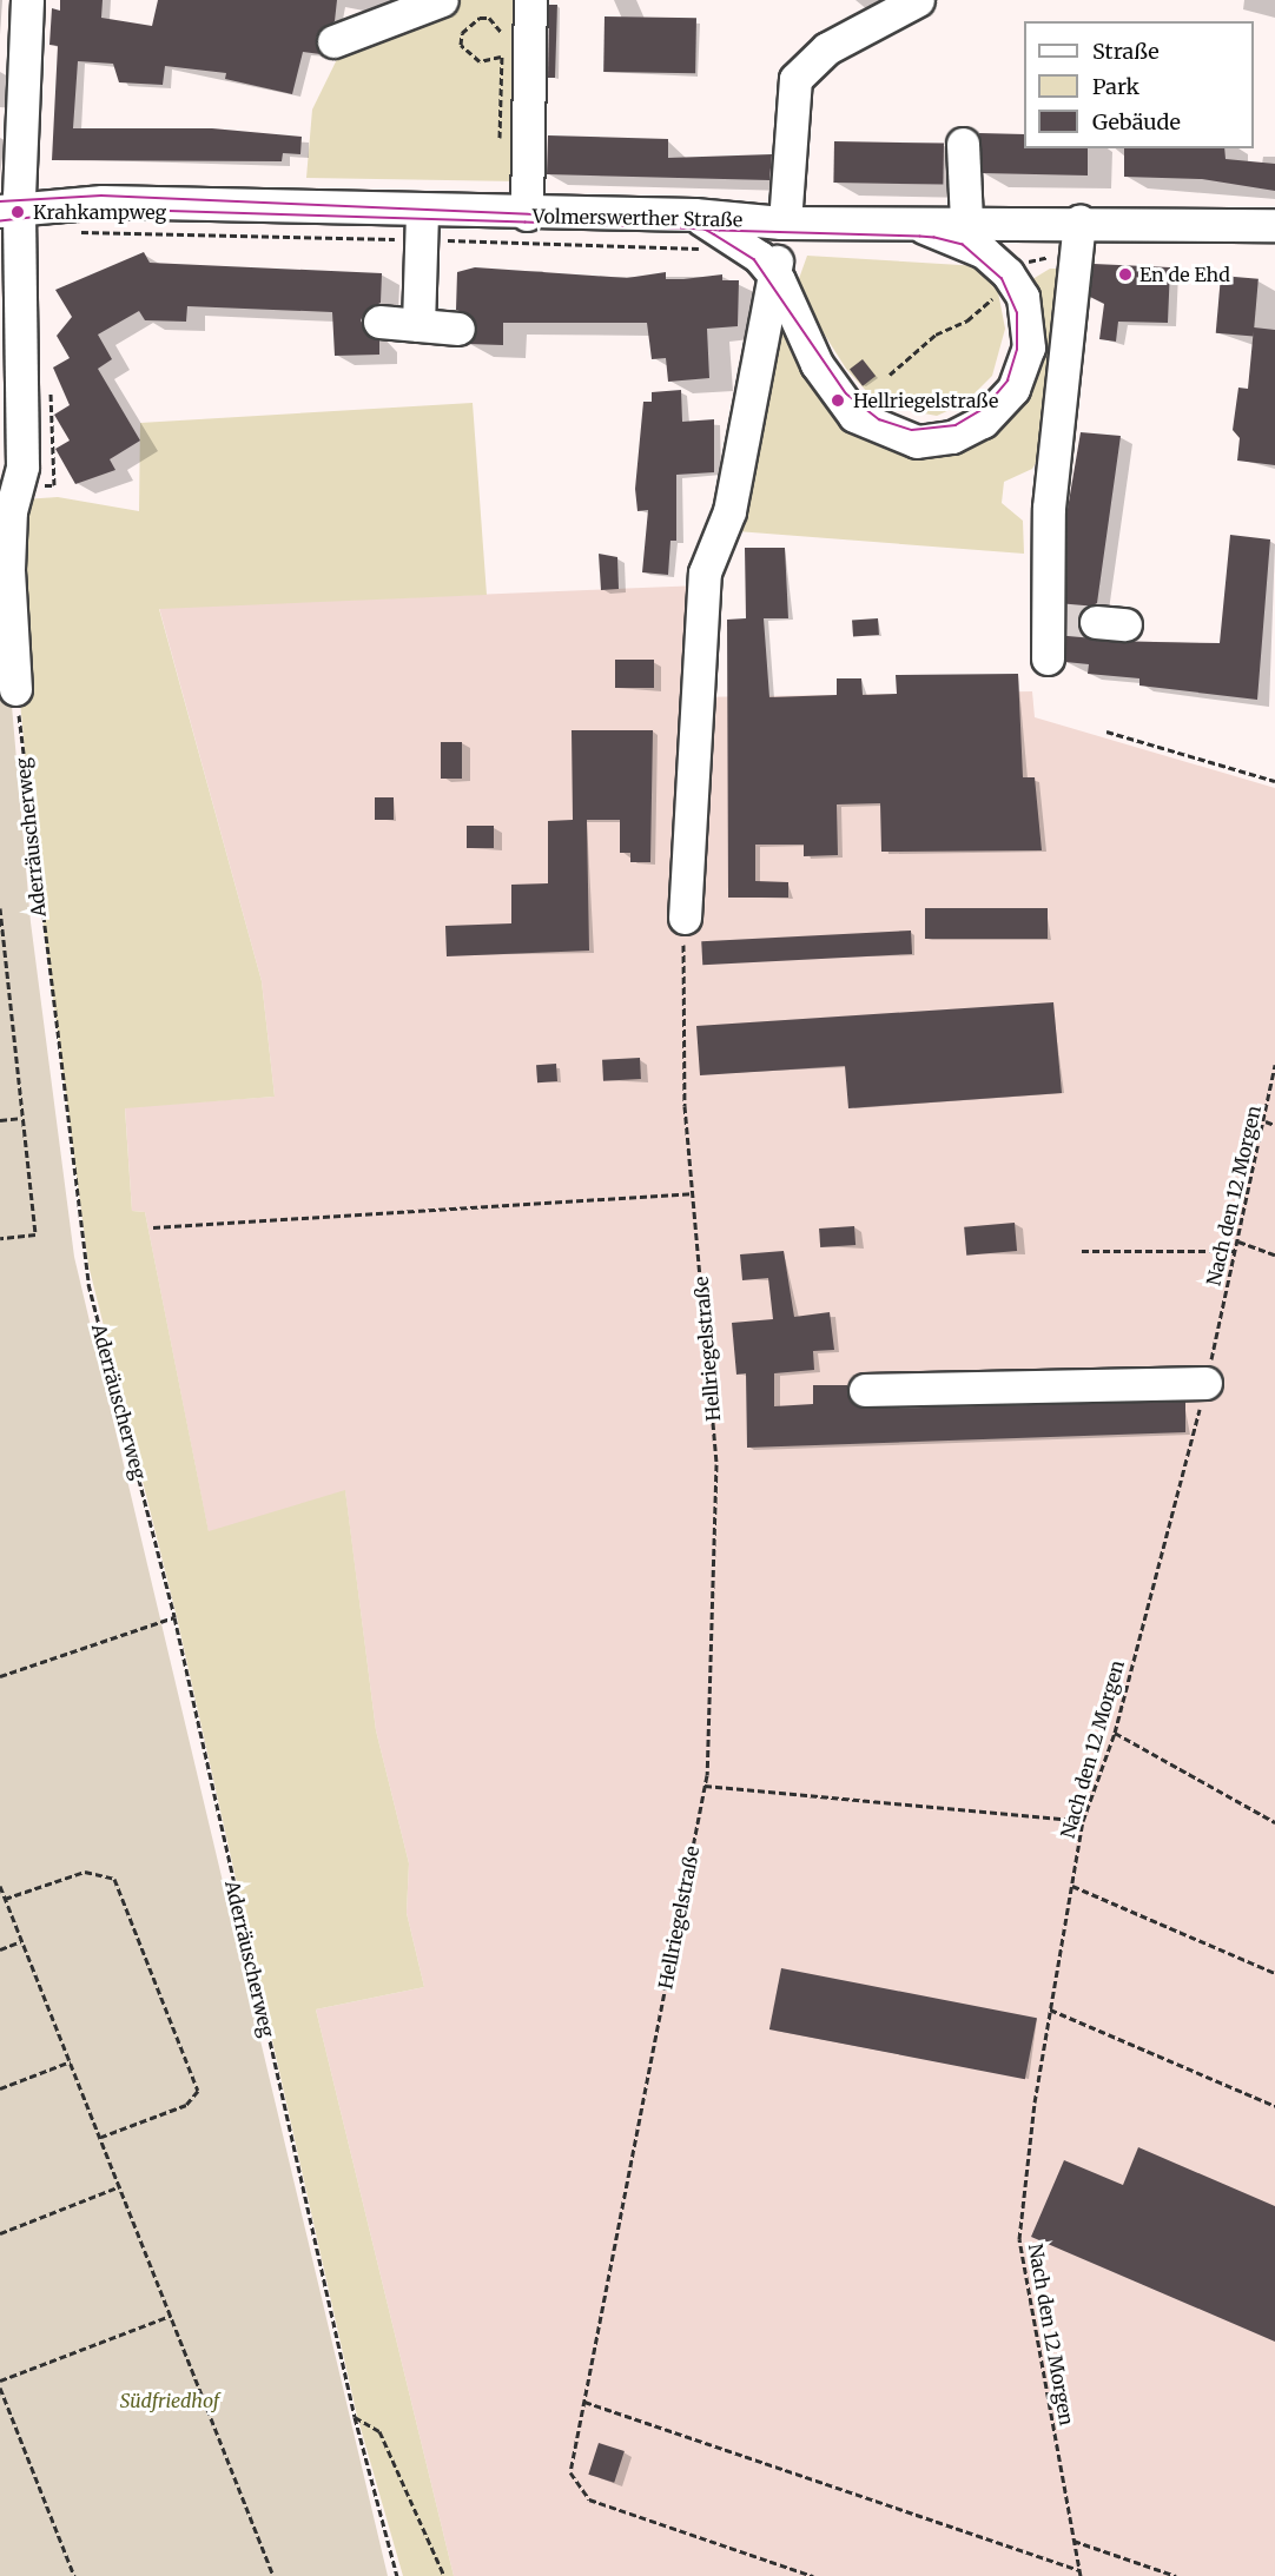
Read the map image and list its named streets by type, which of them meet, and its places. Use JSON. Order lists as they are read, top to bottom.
{
  "streets": {
    "street": ["Volmerswerther Straße"],
    "path": ["Aderräuscherweg", "Nach den 12 Morgen", "Hellriegelstraße"]
  },
  "parks": ["Südfriedhof"],
  "places": ["Krahkampweg", "En de Ehd", "Hellriegelstraße"],
  "legend": ["Straße", "Park", "Gebäude"]
}
